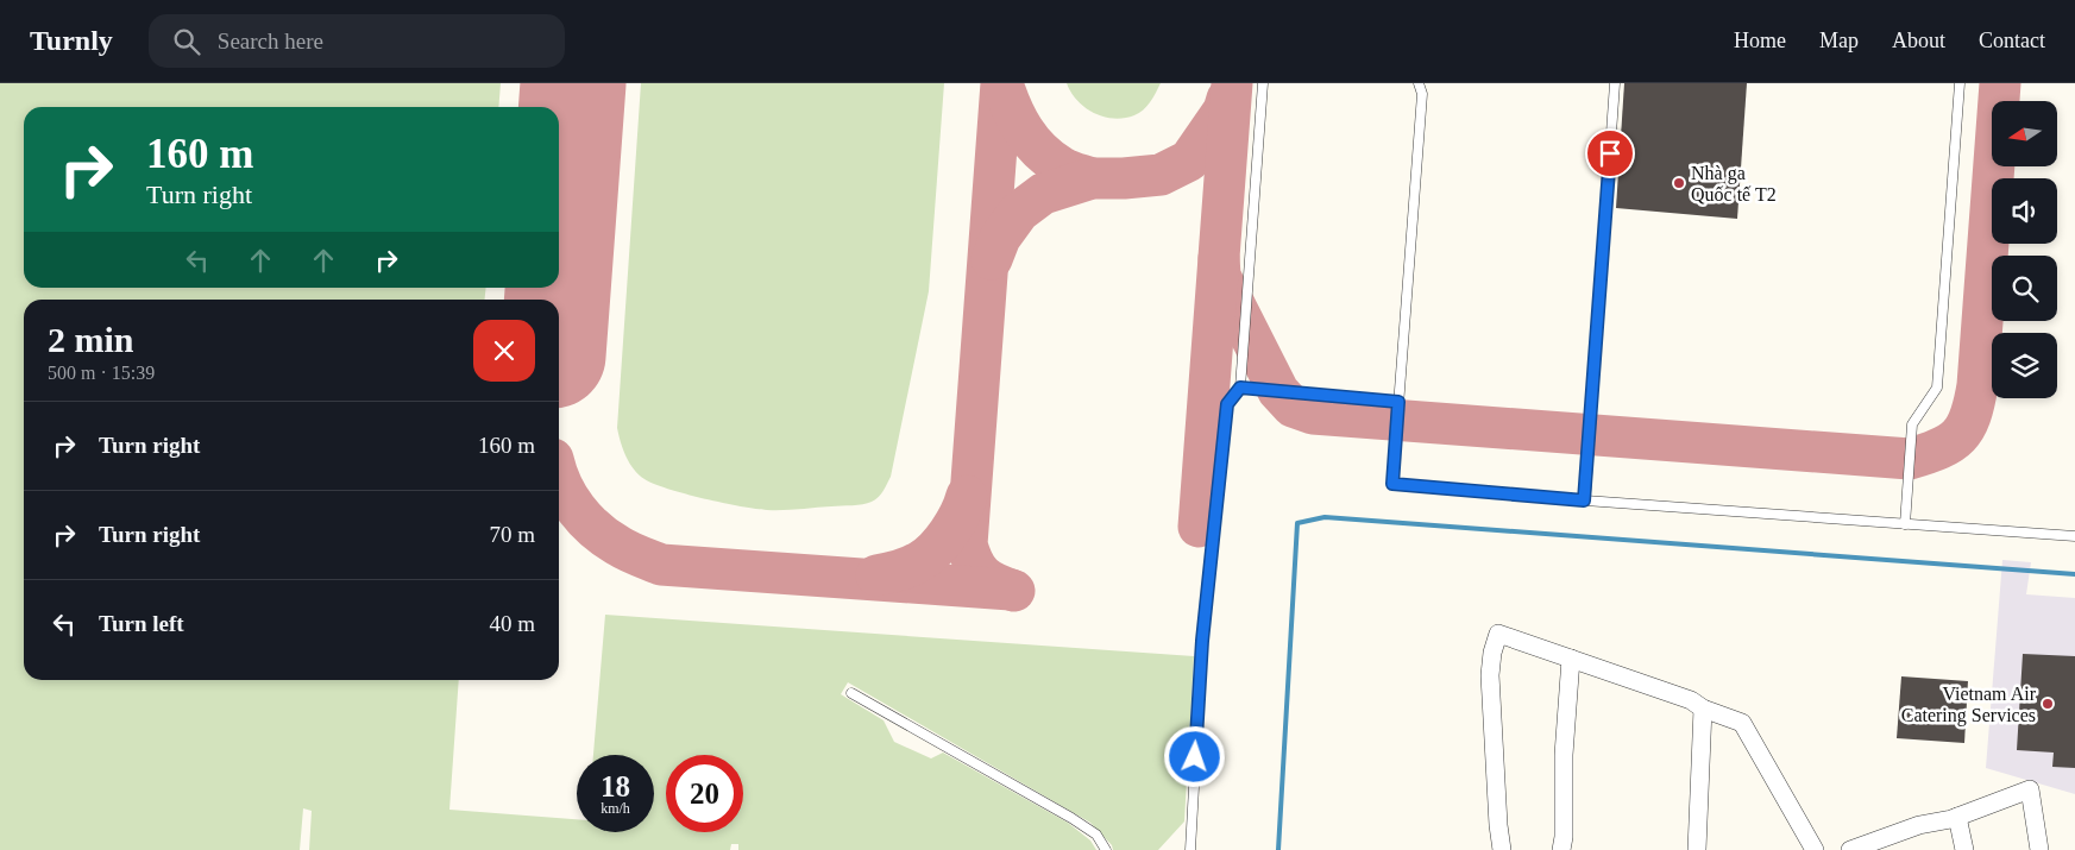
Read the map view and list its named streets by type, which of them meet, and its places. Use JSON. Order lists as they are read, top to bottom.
{
  "places": ["Nhà ga Quốc tế T2", "Vietnam Air Catering Services"],
  "north": "left",
  "page": {
    "header": "Turnly",
    "search": "Search here",
    "nav": [
      "Home",
      "Map",
      "About",
      "Contact"
    ],
    "turn": ["160 m", "Turn right"],
    "heading": ["2 min", "500 m · 15:39"],
    "list": [
      {
        "name": "Turn right",
        "value": "160 m"
      },
      {
        "name": "Turn right",
        "value": "70 m"
      },
      {
        "name": "Turn left",
        "value": "40 m"
      }
    ],
    "speed": "18 km/h",
    "limit": "20"
  }
}
